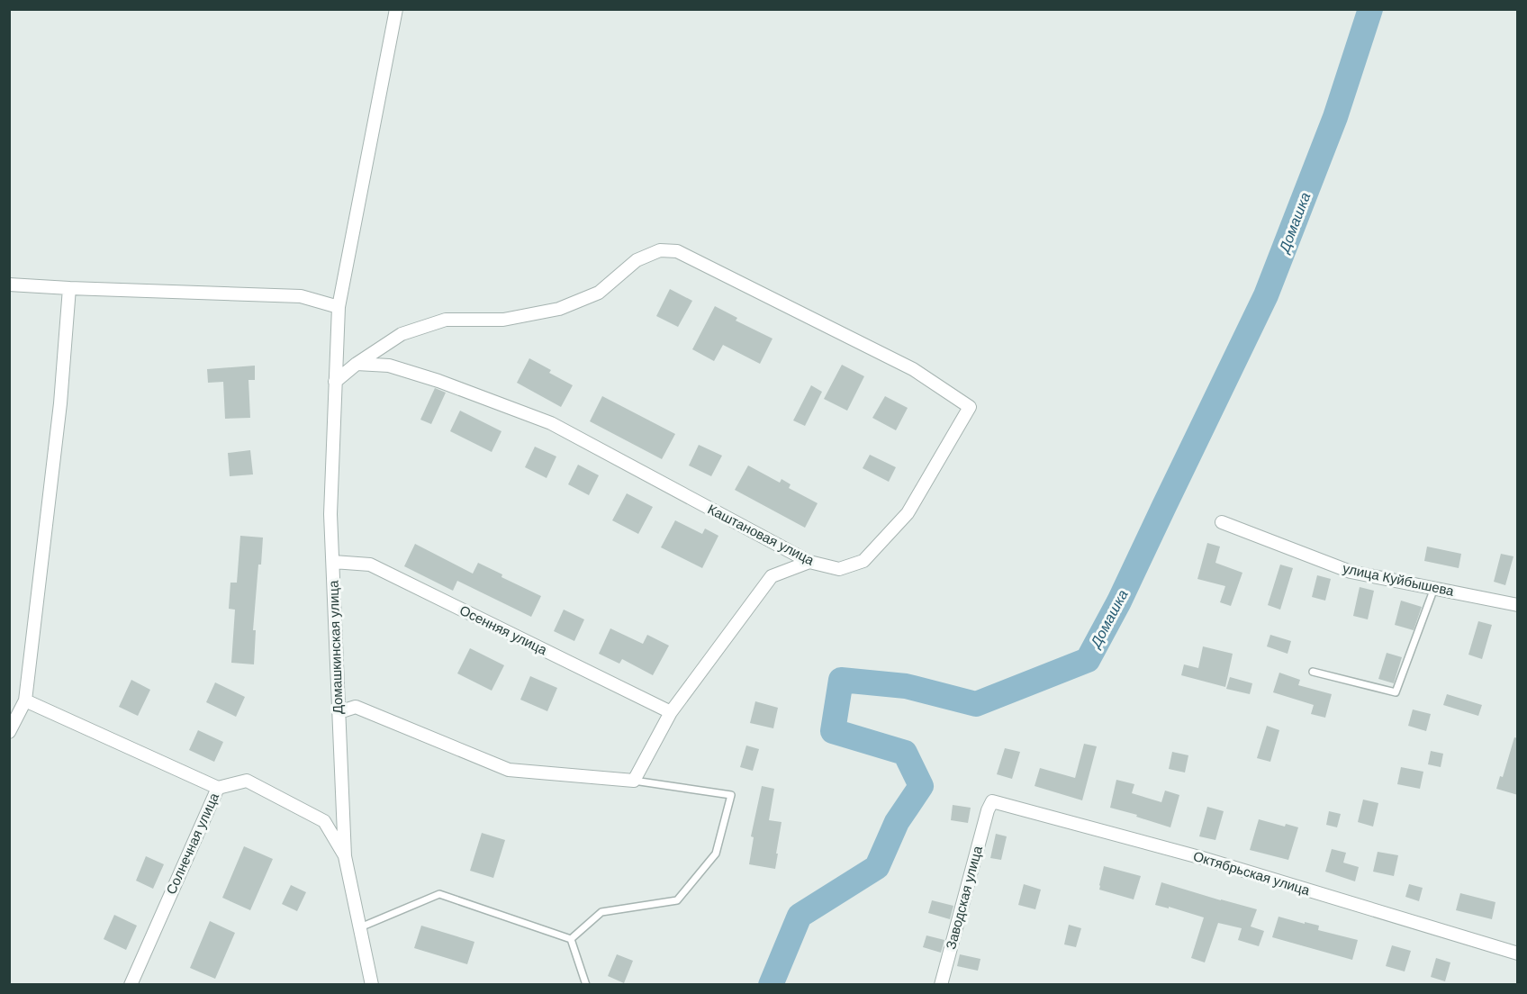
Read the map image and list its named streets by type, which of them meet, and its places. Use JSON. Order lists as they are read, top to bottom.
{
  "streets": {
    "street": [
      "Каштановая улица",
      "улица Куйбышева",
      "Осенняя улица",
      "Домашкинская улица",
      "Солнечная улица",
      "Октябрьская улица",
      "Заводская улица"
    ]
  },
  "crossings": [
    ["Осенняя улица", "Домашкинская улица"],
    ["Домашкинская улица", "Солнечная улица"],
    ["Октябрьская улица", "Заводская улица"]
  ],
  "water": ["Домашка"]
}
